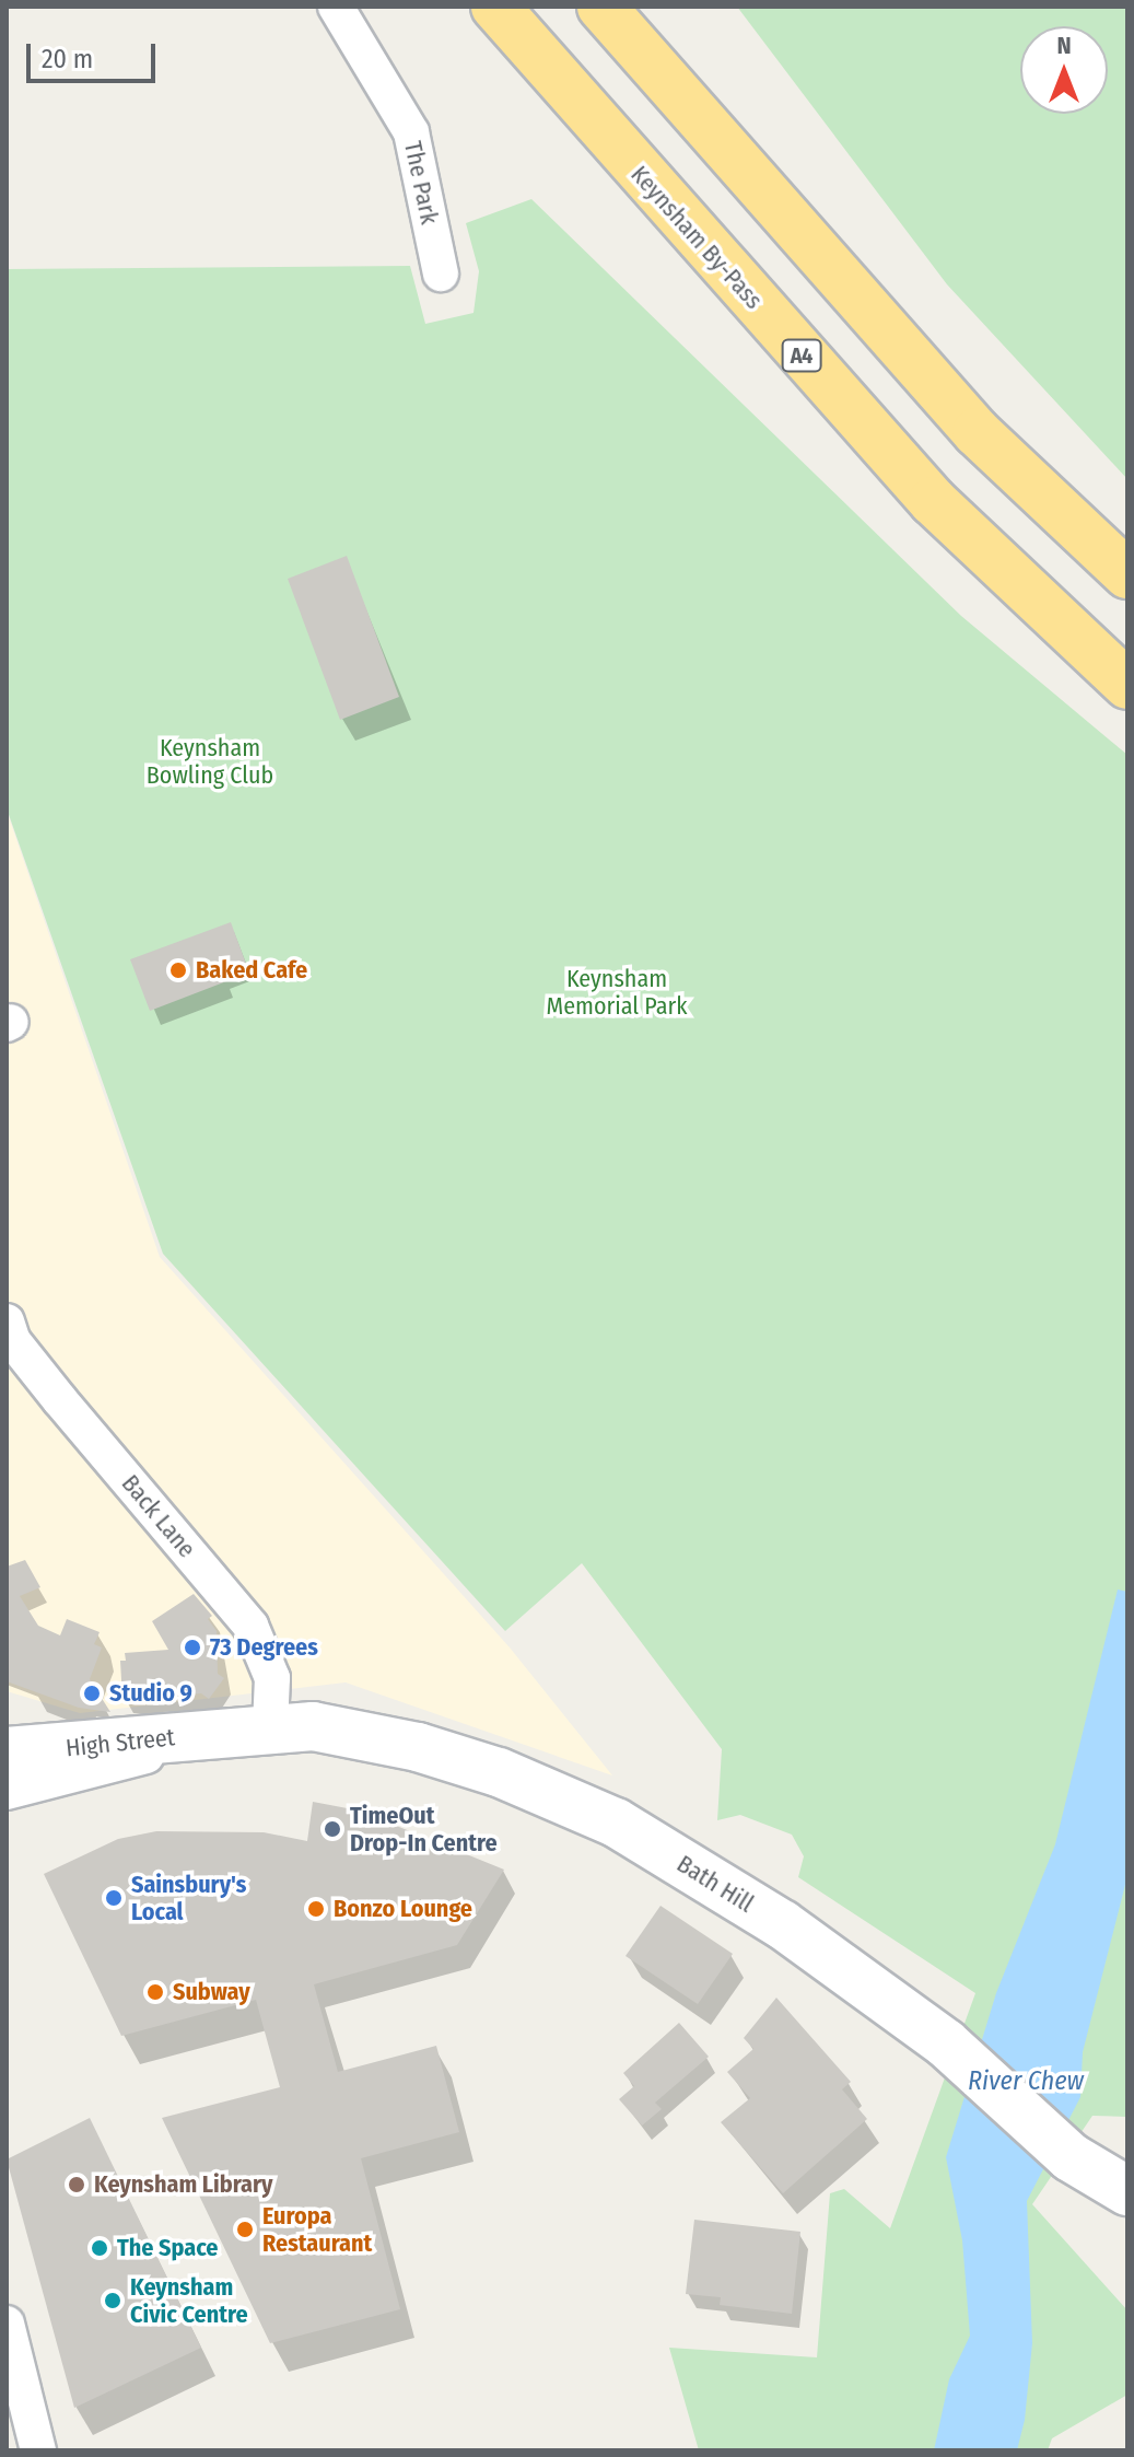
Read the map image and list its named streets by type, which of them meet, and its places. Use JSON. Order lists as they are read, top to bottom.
{
  "streets": {
    "highway": ["Keynsham By-Pass", "A4"],
    "main road": ["High Street", "Bath Hill"],
    "street": ["The Park", "Back Lane"]
  },
  "crossings": [
    ["Back Lane", "High Street"],
    ["Back Lane", "Bath Hill"],
    ["High Street", "Bath Hill"]
  ],
  "water": ["River Chew"],
  "parks": ["Keynsham Bowling Club", "Keynsham Memorial Park"],
  "places": [
    "Baked Cafe",
    "73 Degrees",
    "Studio 9",
    "TimeOut Drop-In Centre",
    "Sainsbury's Local",
    "Bonzo Lounge",
    "Subway",
    "Keynsham Library",
    "Europa Restaurant",
    "The Space",
    "Keynsham Civic Centre"
  ],
  "scale_bar": "20 m",
  "north": "top"
}
